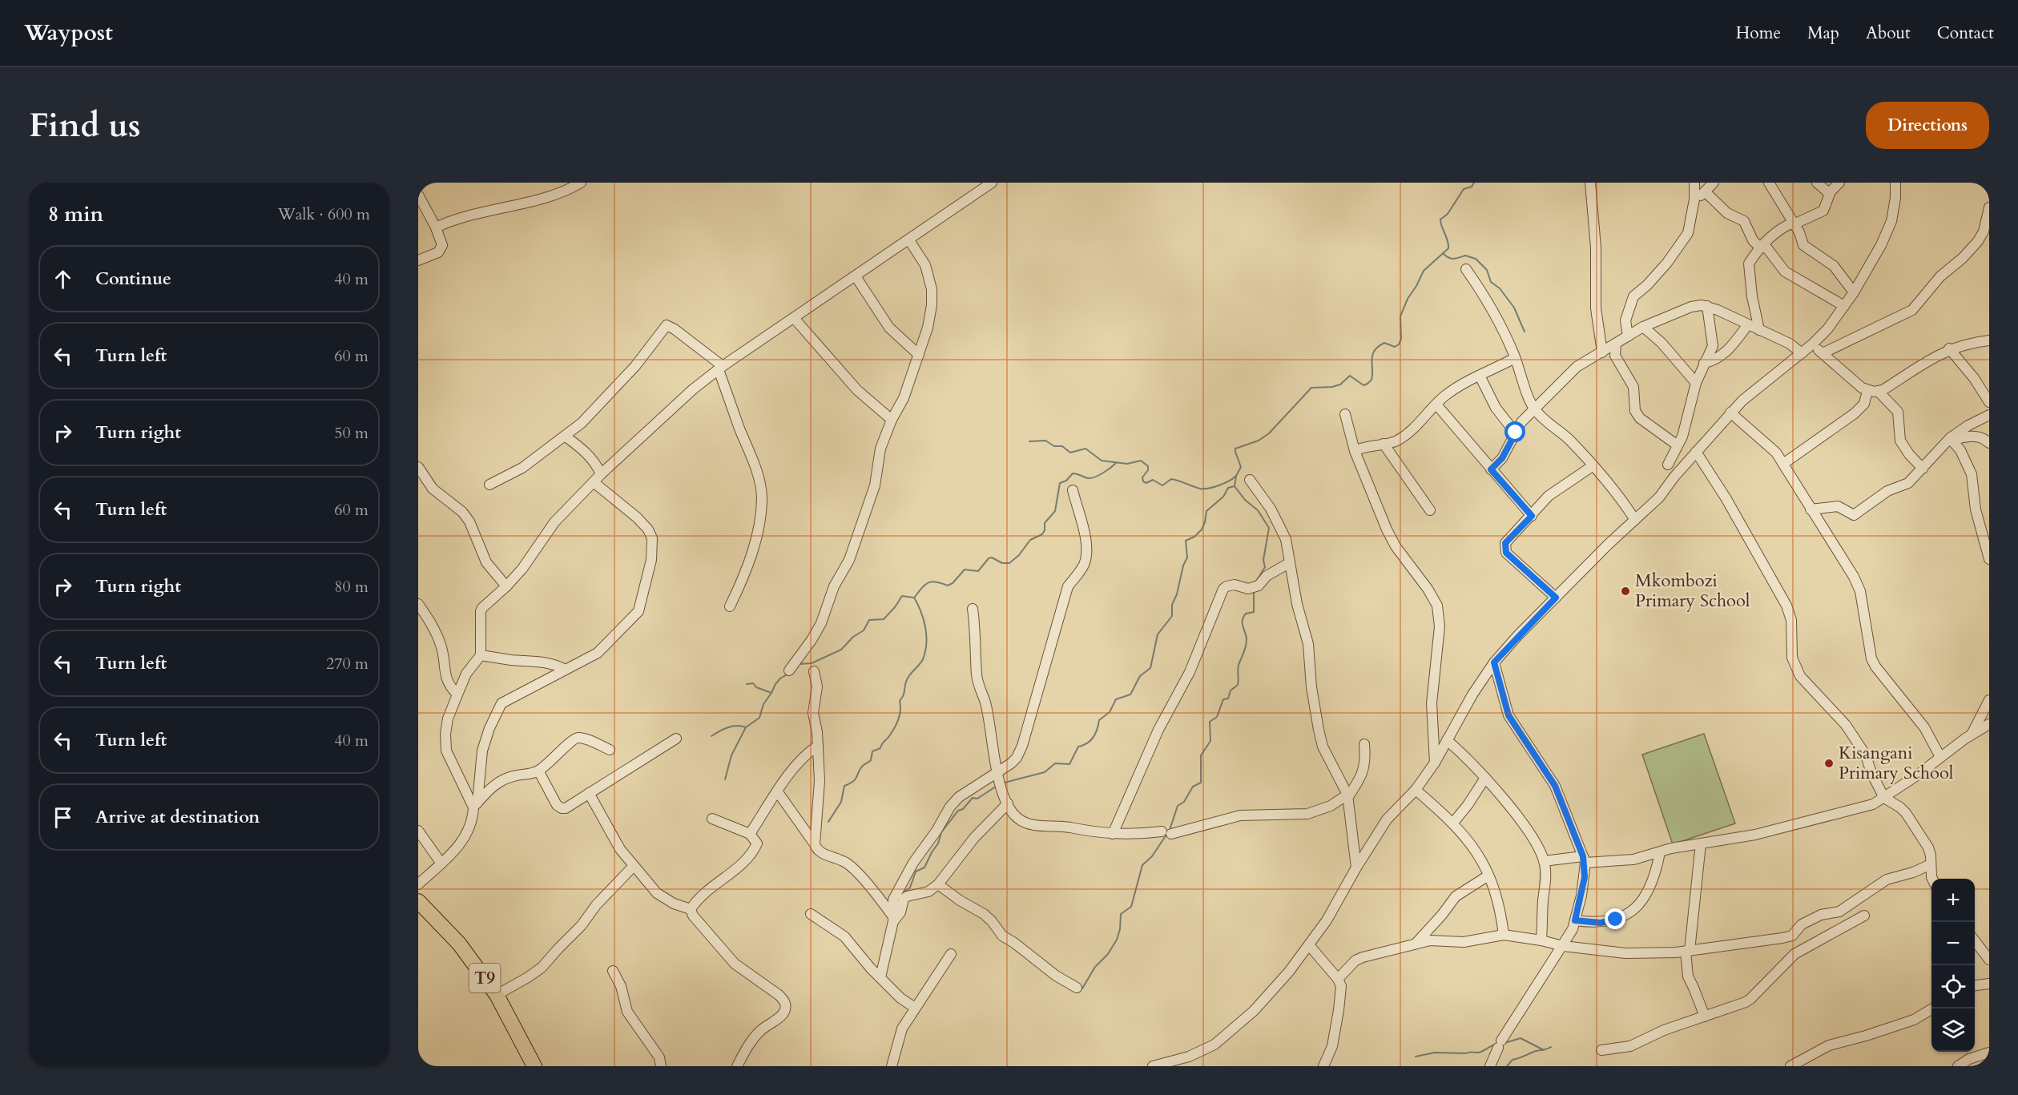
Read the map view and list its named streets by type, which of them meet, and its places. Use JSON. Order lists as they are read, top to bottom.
{
  "streets": {
    "highway": ["T9"]
  },
  "places": ["Mkombozi Primary School", "Kisangani Primary School"],
  "page": {
    "header": "Waypost",
    "nav": [
      "Home",
      "Map",
      "About",
      "Contact"
    ],
    "buttons": "Directions",
    "title": "Find us",
    "heading": ["8 min", "Walk · 600 m"],
    "list": [
      ["Continue", "40 m"],
      ["Turn left", "60 m"],
      ["Turn right", "50 m"],
      ["Turn left", "60 m"],
      ["Turn right", "80 m"],
      ["Turn left", "270 m"],
      ["Turn left", "40 m"],
      "Arrive at destination"
    ],
    "map_buttons": ["+", "−"]
  }
}
